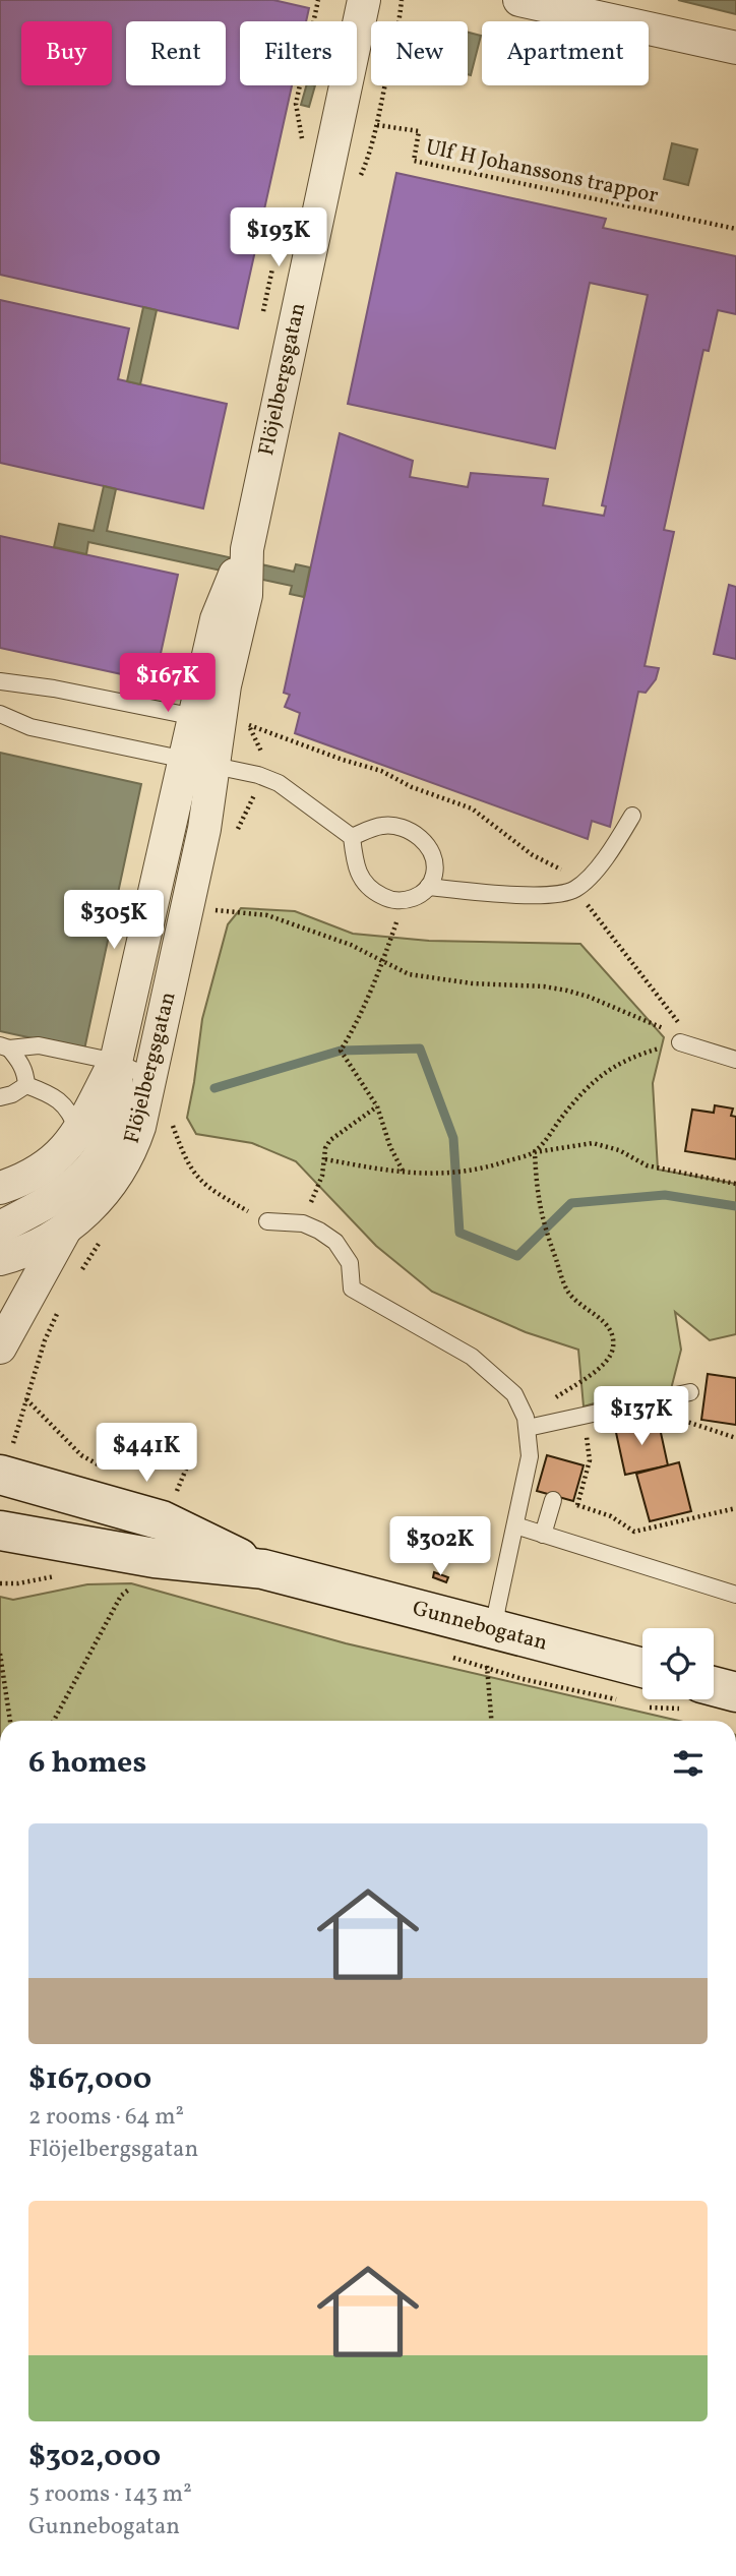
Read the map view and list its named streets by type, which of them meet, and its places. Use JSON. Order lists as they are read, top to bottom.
{
  "streets": {
    "street": ["Flöjelbergsgatan", "Gunnebogatan"],
    "path": ["Ulf H Johanssons trappor"]
  },
  "page": {
    "chip": [
      "Buy",
      "Rent",
      "Filters",
      "New",
      "Apartment"
    ],
    "price": [
      "$193K",
      "$167K",
      "$305K",
      "$137K",
      "$441K",
      "$302K"
    ],
    "heading": "6 homes",
    "list": [
      {
        "name": "$167,000",
        "note": "2 rooms · 64 m² · Flöjelbergsgatan"
      },
      {
        "name": "$302,000",
        "note": "5 rooms · 143 m² · Gunnebogatan"
      }
    ]
  }
}
